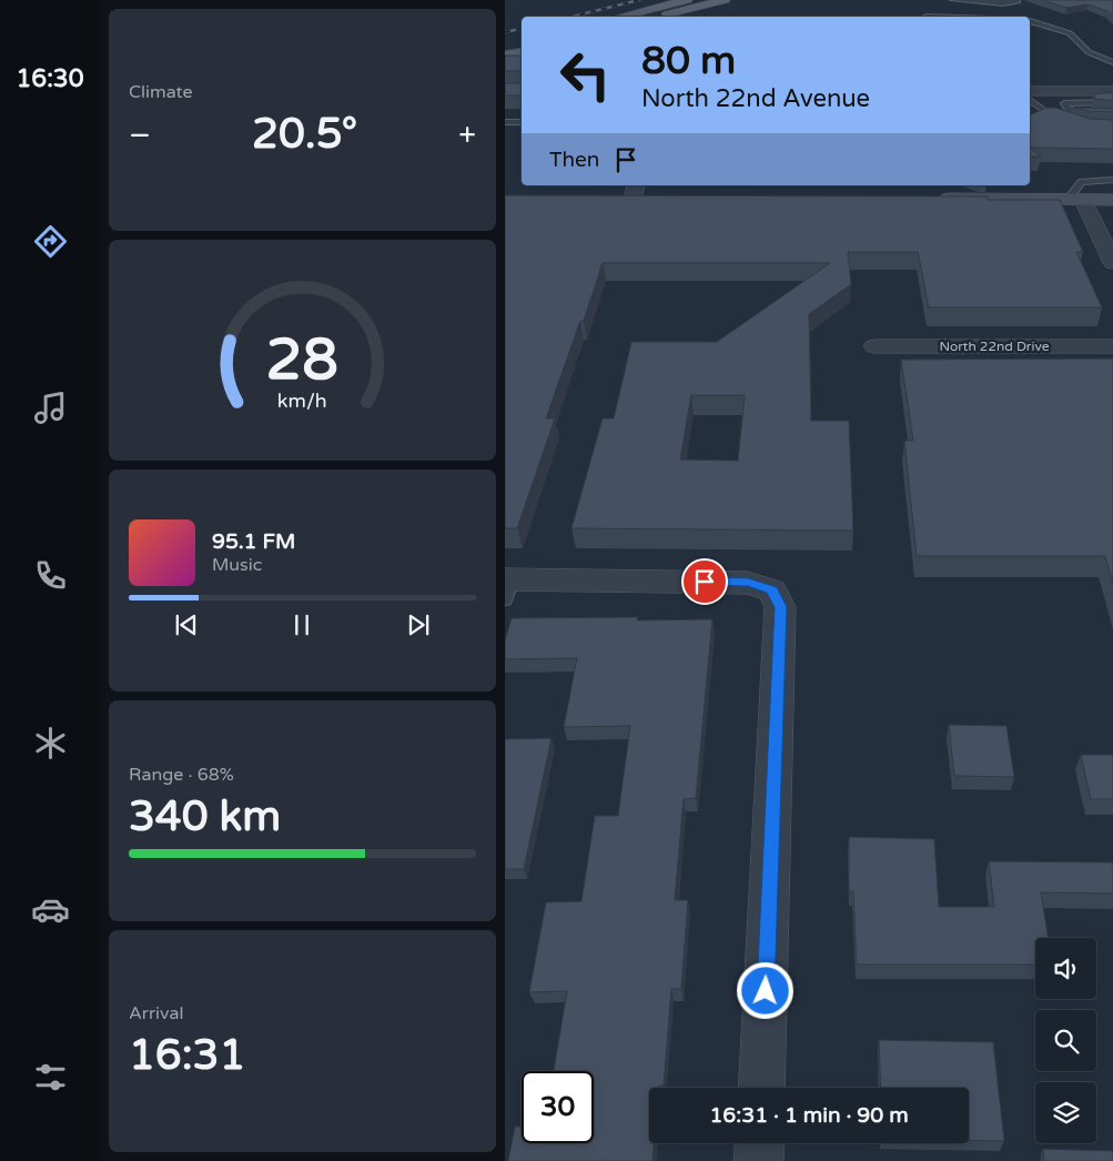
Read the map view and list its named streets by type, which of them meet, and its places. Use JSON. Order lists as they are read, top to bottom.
{
  "streets": {
    "street": ["North 22nd Drive"]
  },
  "page": {
    "tabs": "16:30",
    "tile": [
      "Climate",
      ["Range · 68%", "340 km"],
      ["Arrival", "16:31"]
    ],
    "turn": ["80 m", "North 22nd Avenue"],
    "heat": ["−", "20.5°", "+"],
    "then": "Then",
    "song": ["95.1 FM", "Music"],
    "limit": "30",
    "trip": "16:31 · 1 min · 90 m",
    "gauge": ["28", "km/h"]
  }
}
